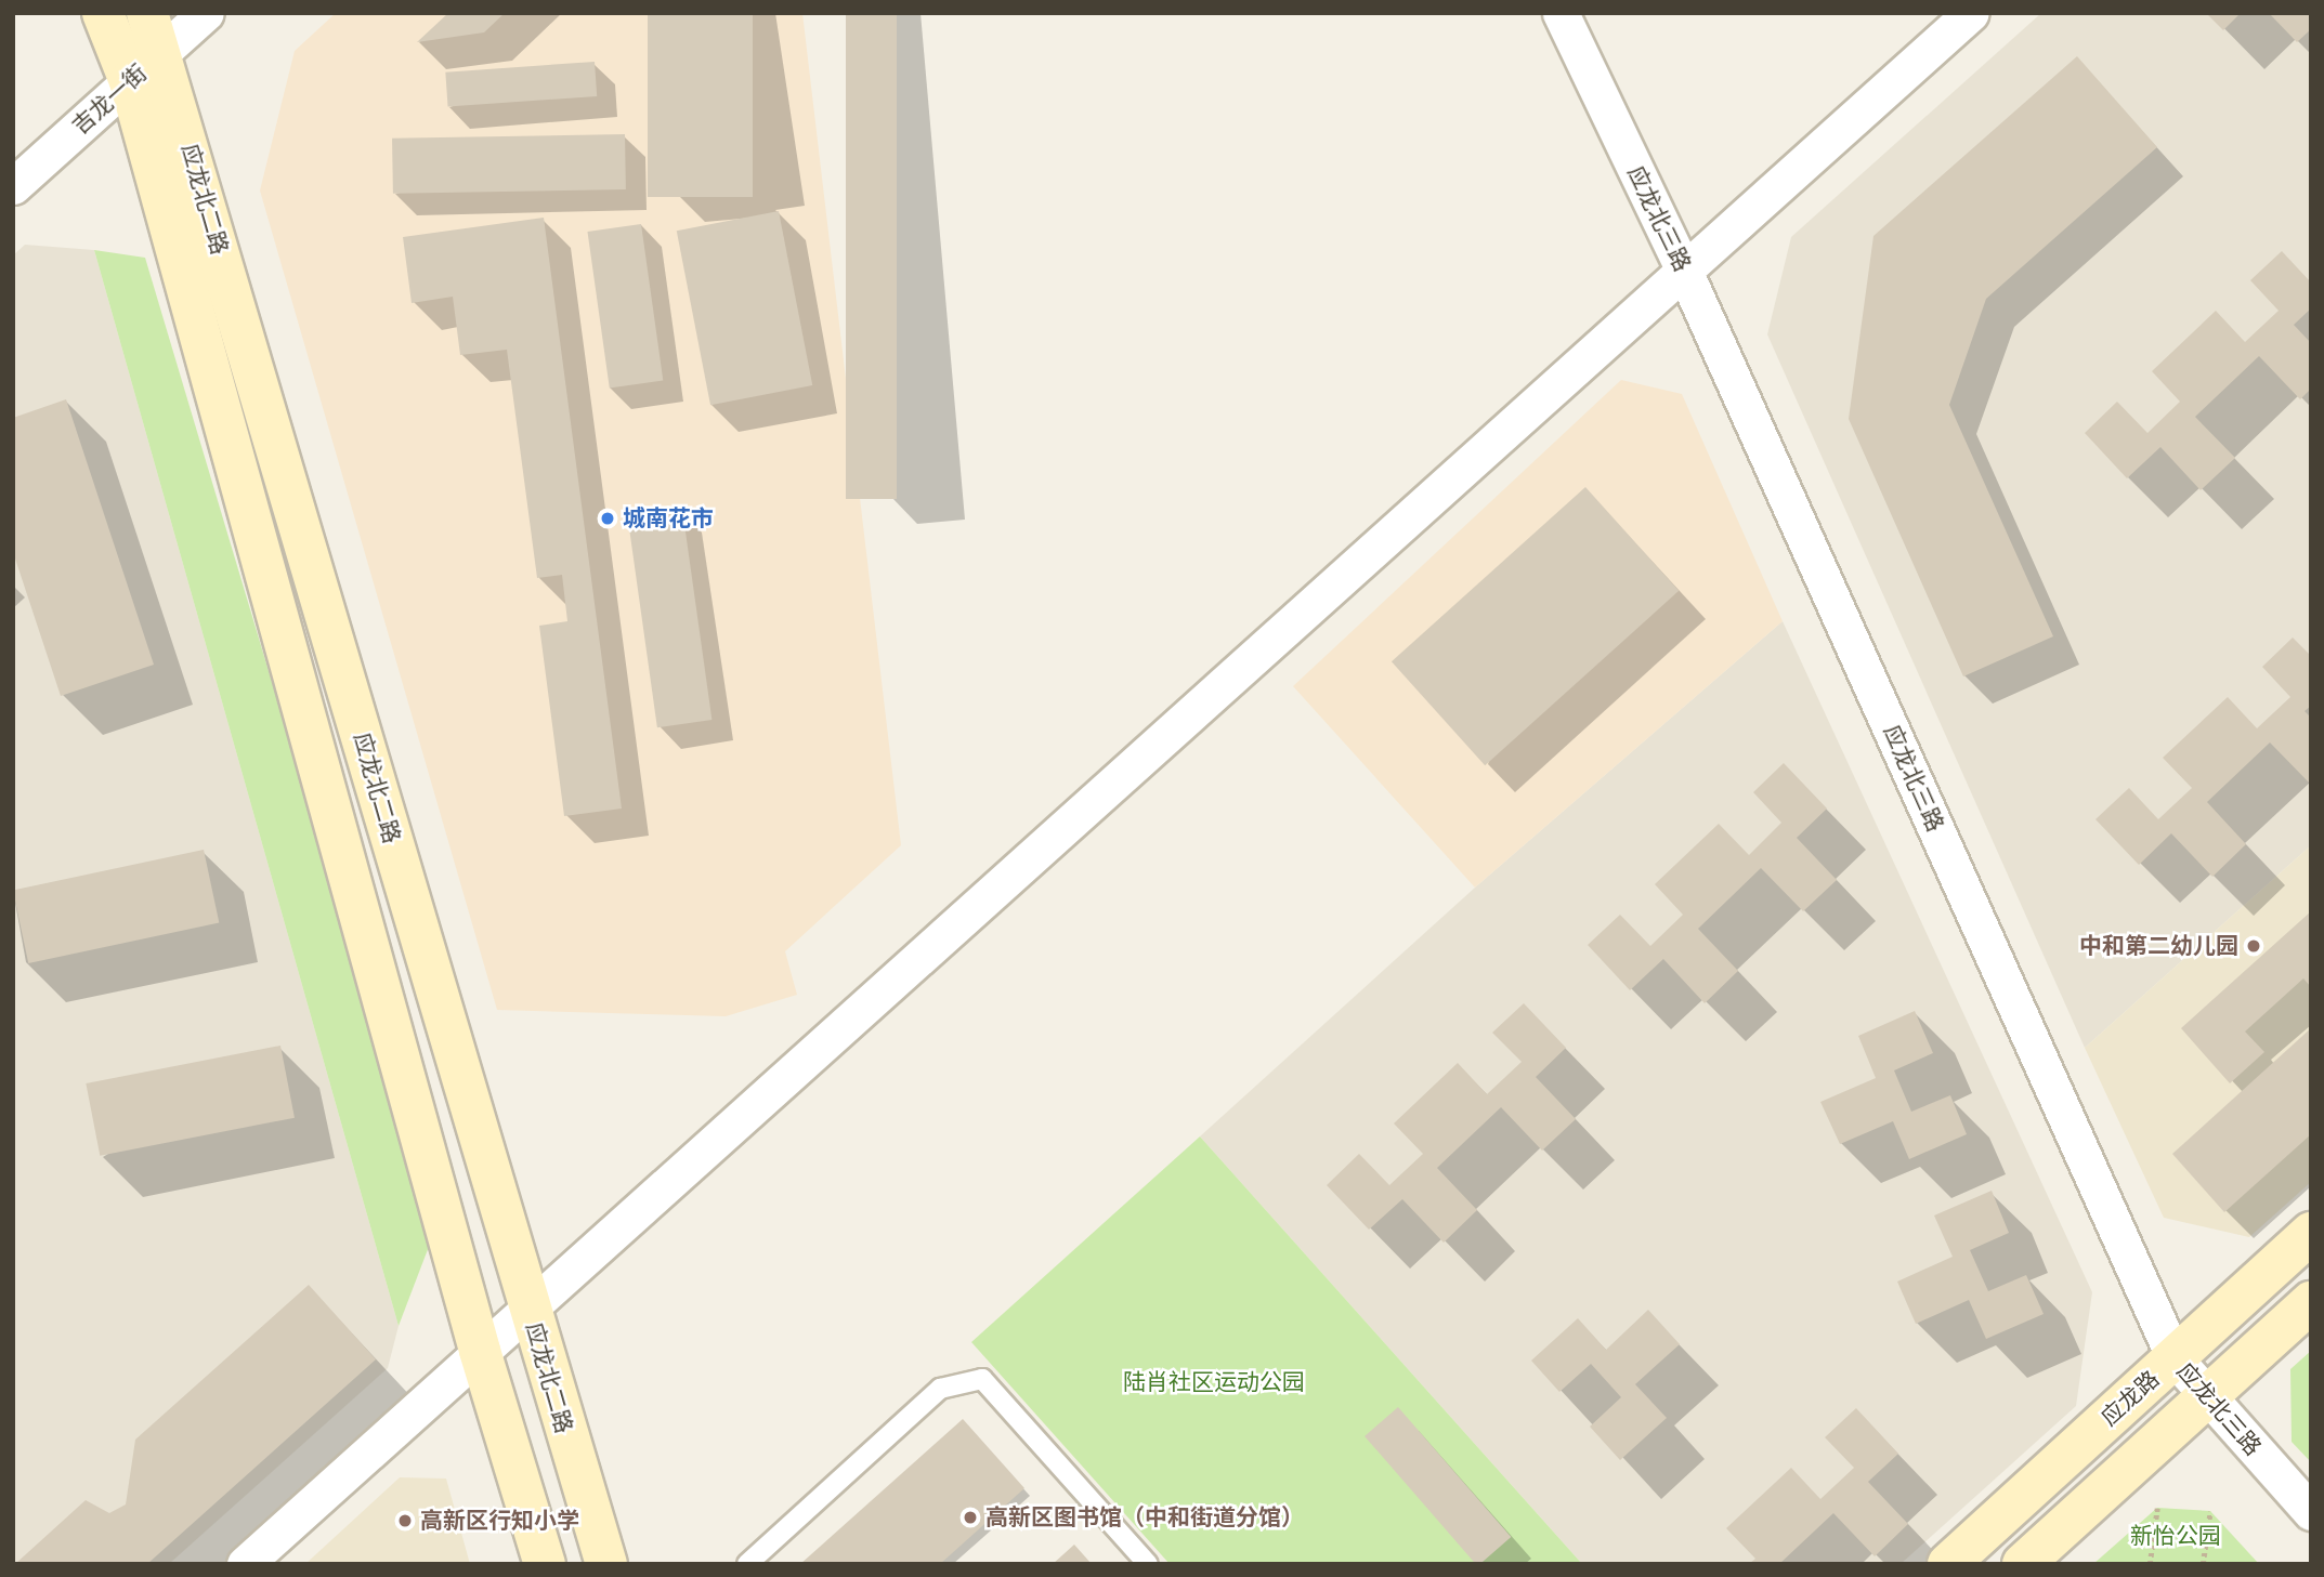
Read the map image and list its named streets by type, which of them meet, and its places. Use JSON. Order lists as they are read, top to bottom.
{
  "streets": {
    "main road": ["应龙北二路", "应龙路"],
    "street": ["吉龙一街", "应龙北三路"]
  },
  "crossings": [
    ["吉龙一街", "应龙北二路"],
    ["应龙北三路", "应龙路"]
  ],
  "parks": ["陆肖社区运动公园", "新怡公园"],
  "places": [
    "城南花市",
    "中和第二幼儿园",
    "高新区图书馆（中和街道分馆）",
    "高新区行知小学"
  ]
}
